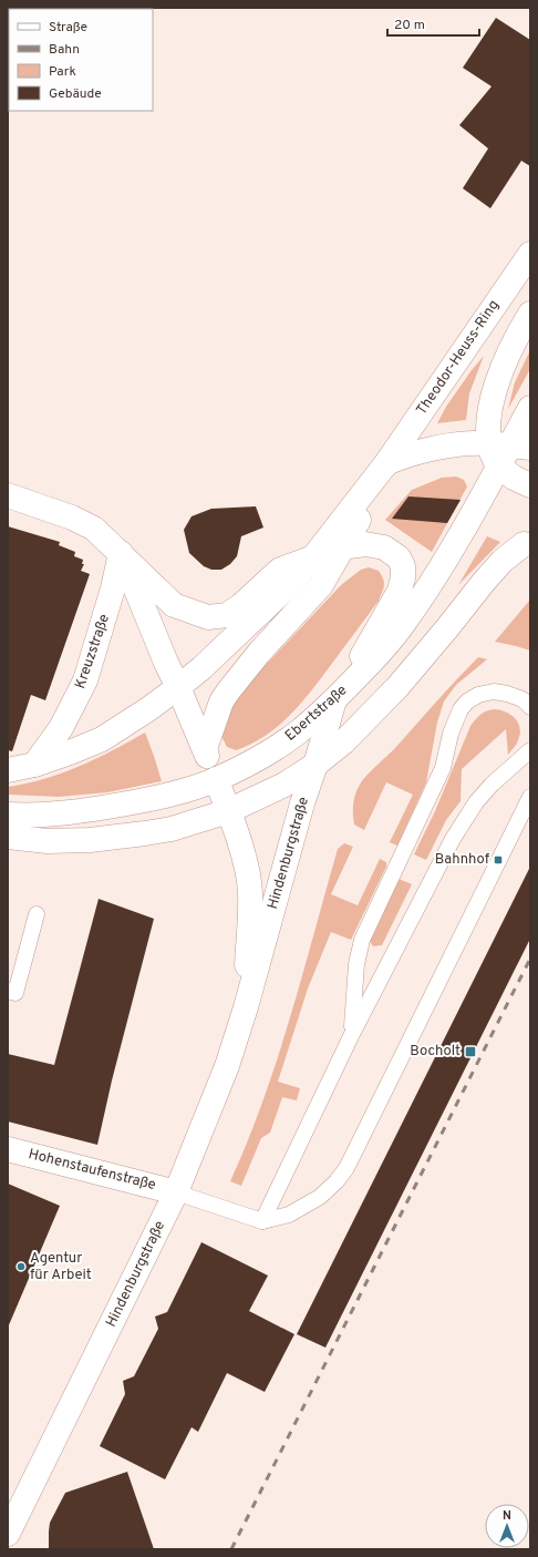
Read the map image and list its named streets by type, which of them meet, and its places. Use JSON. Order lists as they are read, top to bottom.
{
  "streets": {
    "main road": [
      "Theodor-Heuss-Ring",
      "Kreuzstraße",
      "Ebertstraße",
      "Hindenburgstraße",
      "Hohenstaufenstraße"
    ]
  },
  "crossings": [
    ["Ebertstraße", "Hindenburgstraße"],
    ["Hindenburgstraße", "Hohenstaufenstraße"]
  ],
  "places": {
    "transit": ["Bahnhof", "Bocholt"],
    "other": ["Agentur für Arbeit"]
  },
  "legend": [
    "Straße",
    "Bahn",
    "Park",
    "Gebäude"
  ],
  "scale_bar": "20 m",
  "north": "top"
}
